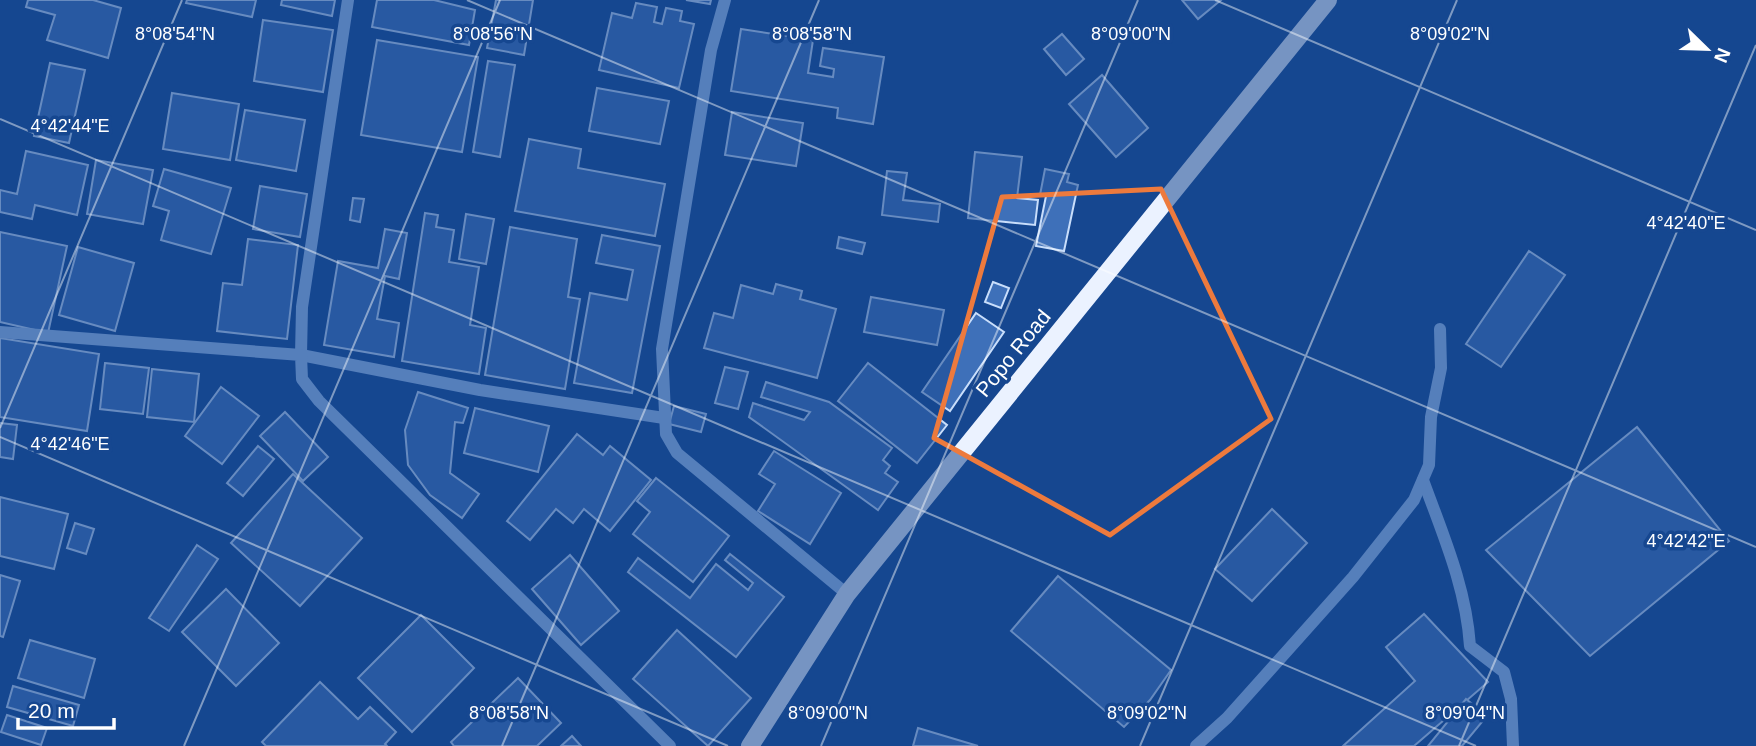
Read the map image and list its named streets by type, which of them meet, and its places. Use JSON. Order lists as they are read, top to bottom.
{
  "streets": {
    "main road": ["Popo Road"]
  },
  "scale_bar": "20 m",
  "north": "bottom right",
  "coordinates": [
    "8°08'54\"N",
    "8°08'56\"N",
    "8°08'58\"N",
    "8°09'00\"N",
    "8°09'02\"N",
    "4°42'44\"E",
    "4°42'40\"E",
    "4°42'46\"E",
    "4°42'42\"E",
    "8°09'04\"N"
  ]
}
